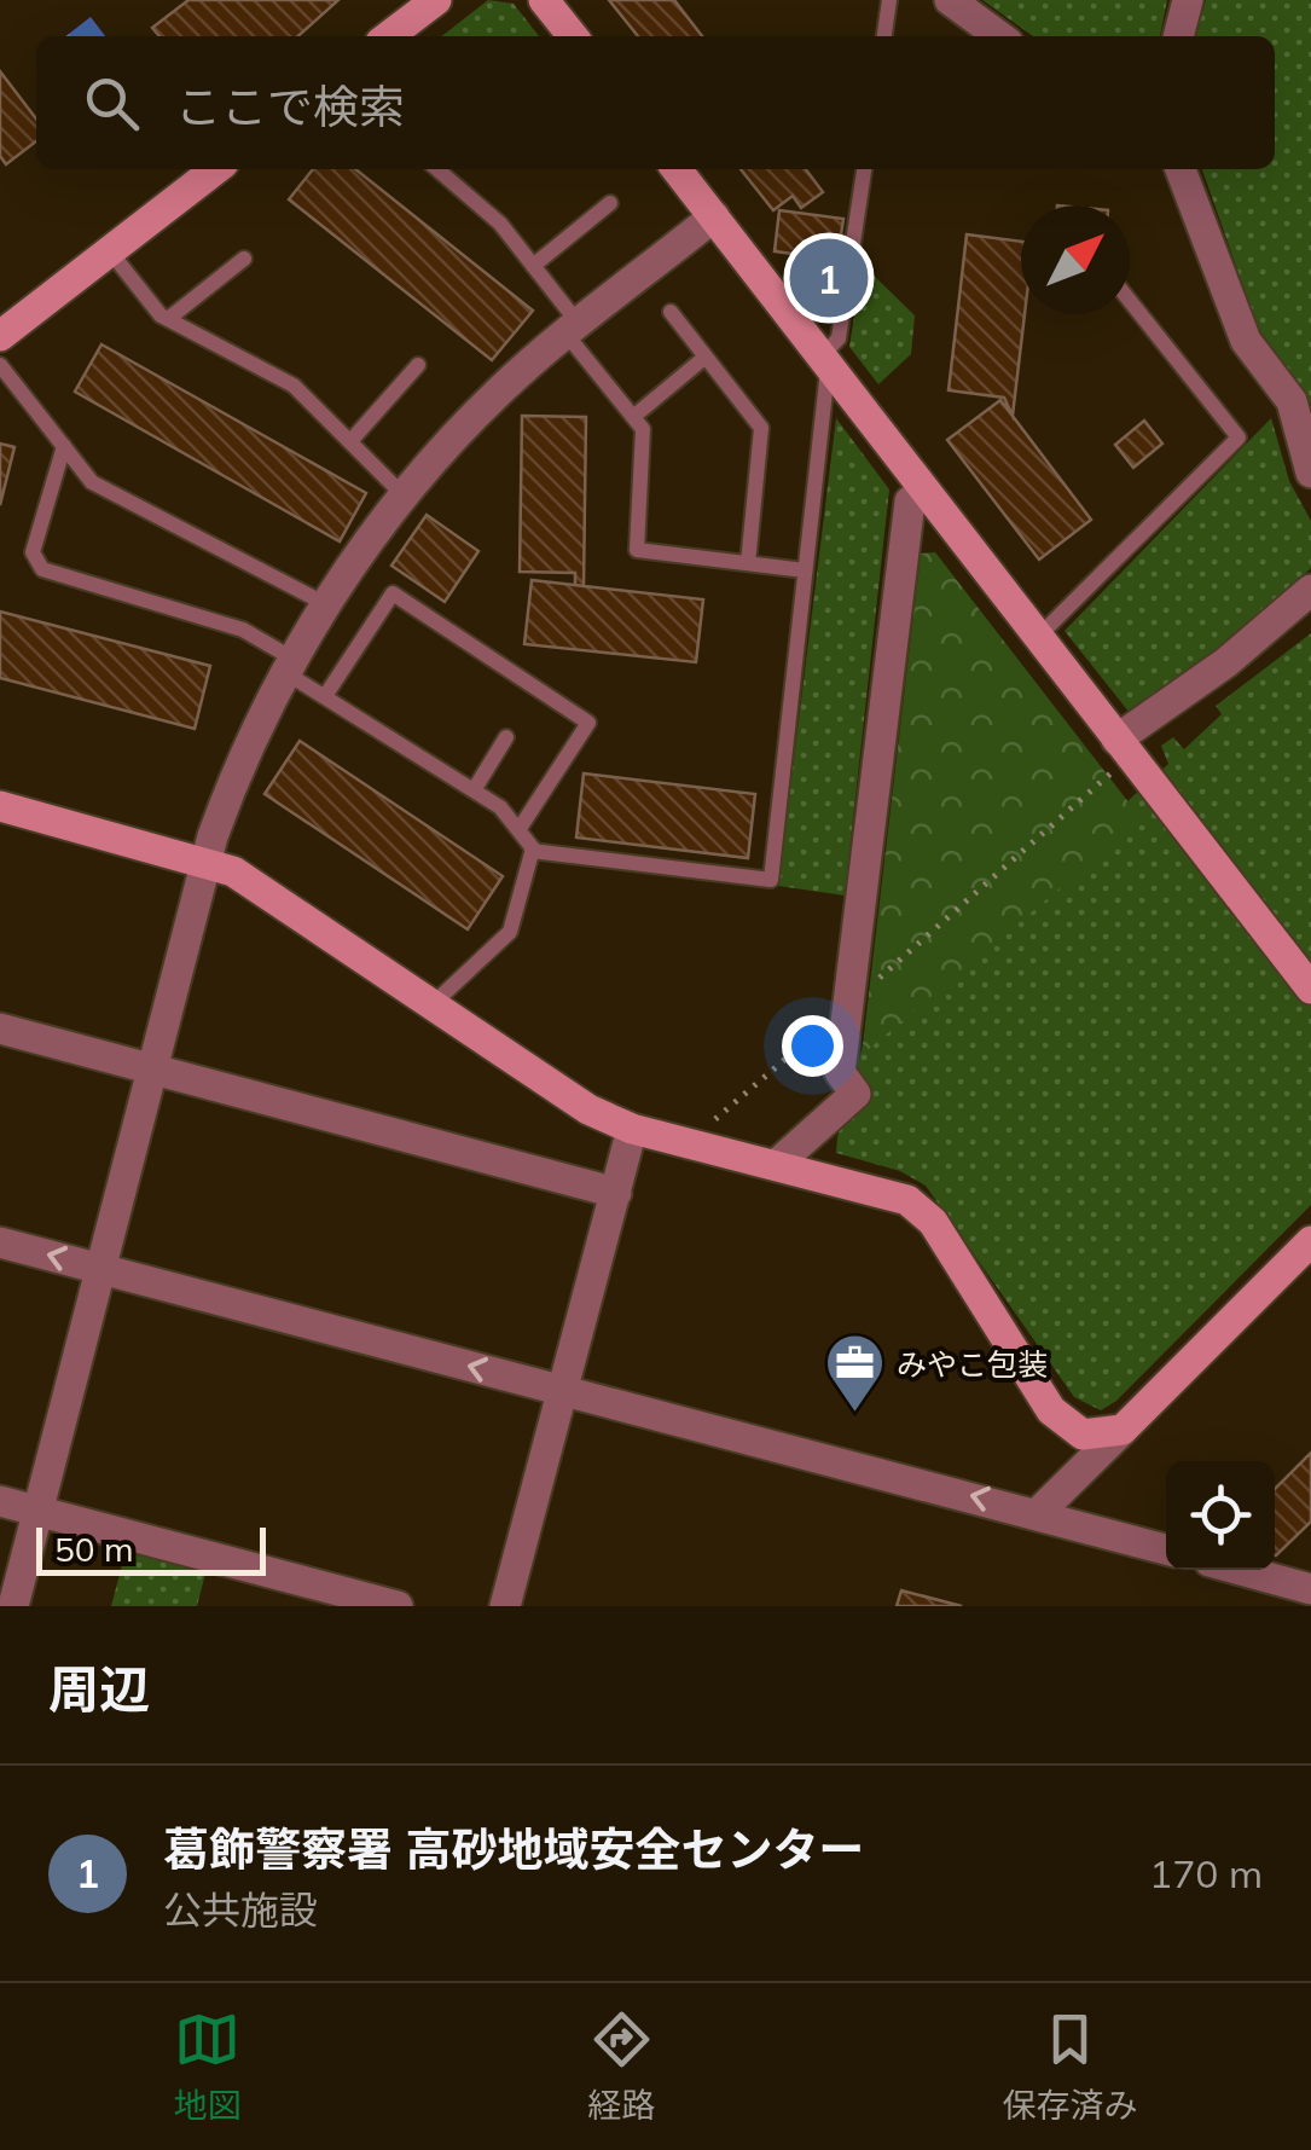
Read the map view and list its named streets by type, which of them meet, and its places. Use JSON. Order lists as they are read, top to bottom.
{
  "places": {
    "office": ["みやこ包装"]
  },
  "scale_bar": "50 m",
  "north": "top right",
  "page": {
    "search": "ここで検索",
    "pins": "1",
    "scale": "50 m",
    "heading": "周辺",
    "list": [
      {
        "mark": "1",
        "name": "葛飾警察署 高砂地域安全センター",
        "note": "公共施設",
        "value": "170 m"
      }
    ],
    "nav": ["地図", "経路", "保存済み"]
  }
}
